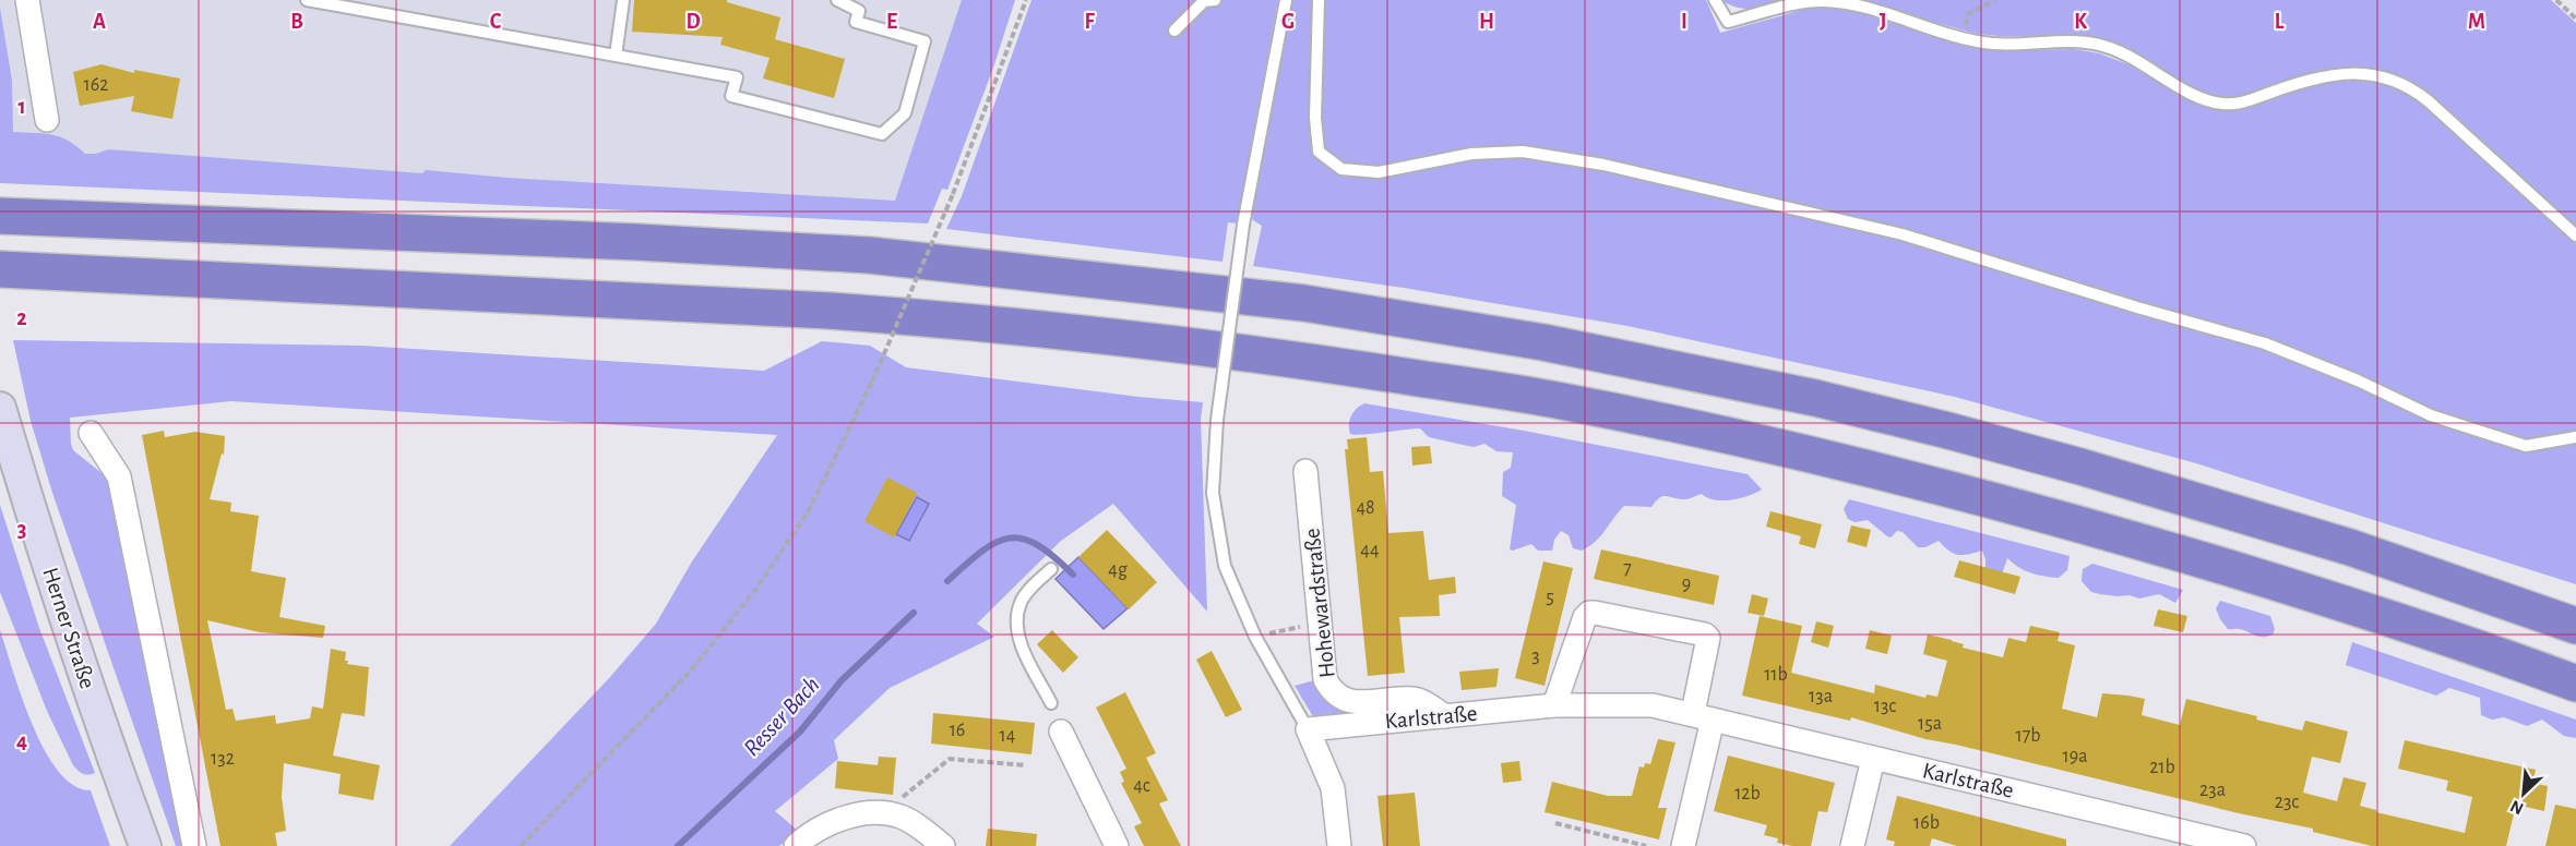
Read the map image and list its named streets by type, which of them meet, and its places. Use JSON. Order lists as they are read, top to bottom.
{
  "streets": {
    "main road": ["Herner Straße"],
    "street": ["Hohewardstraße", "Karlstraße"]
  },
  "crossings": [
    ["Hohewardstraße", "Karlstraße"]
  ],
  "water": ["Resser Bach"],
  "house_numbers": [
    "162",
    "48",
    "44",
    "7",
    "4g",
    "9",
    "5",
    "3",
    "11b",
    "13a",
    "13c",
    "15a",
    "16",
    "14",
    "17b",
    "19a",
    "132",
    "21b",
    "4c",
    "23a",
    "12b",
    "23c",
    "16b"
  ],
  "north": "bottom left",
  "grid": {
    "columns": [
      "A",
      "B",
      "C",
      "D",
      "E",
      "F",
      "G",
      "H",
      "I",
      "J",
      "K",
      "L",
      "M"
    ],
    "rows": [
      "1",
      "2",
      "3",
      "4"
    ]
  }
}
